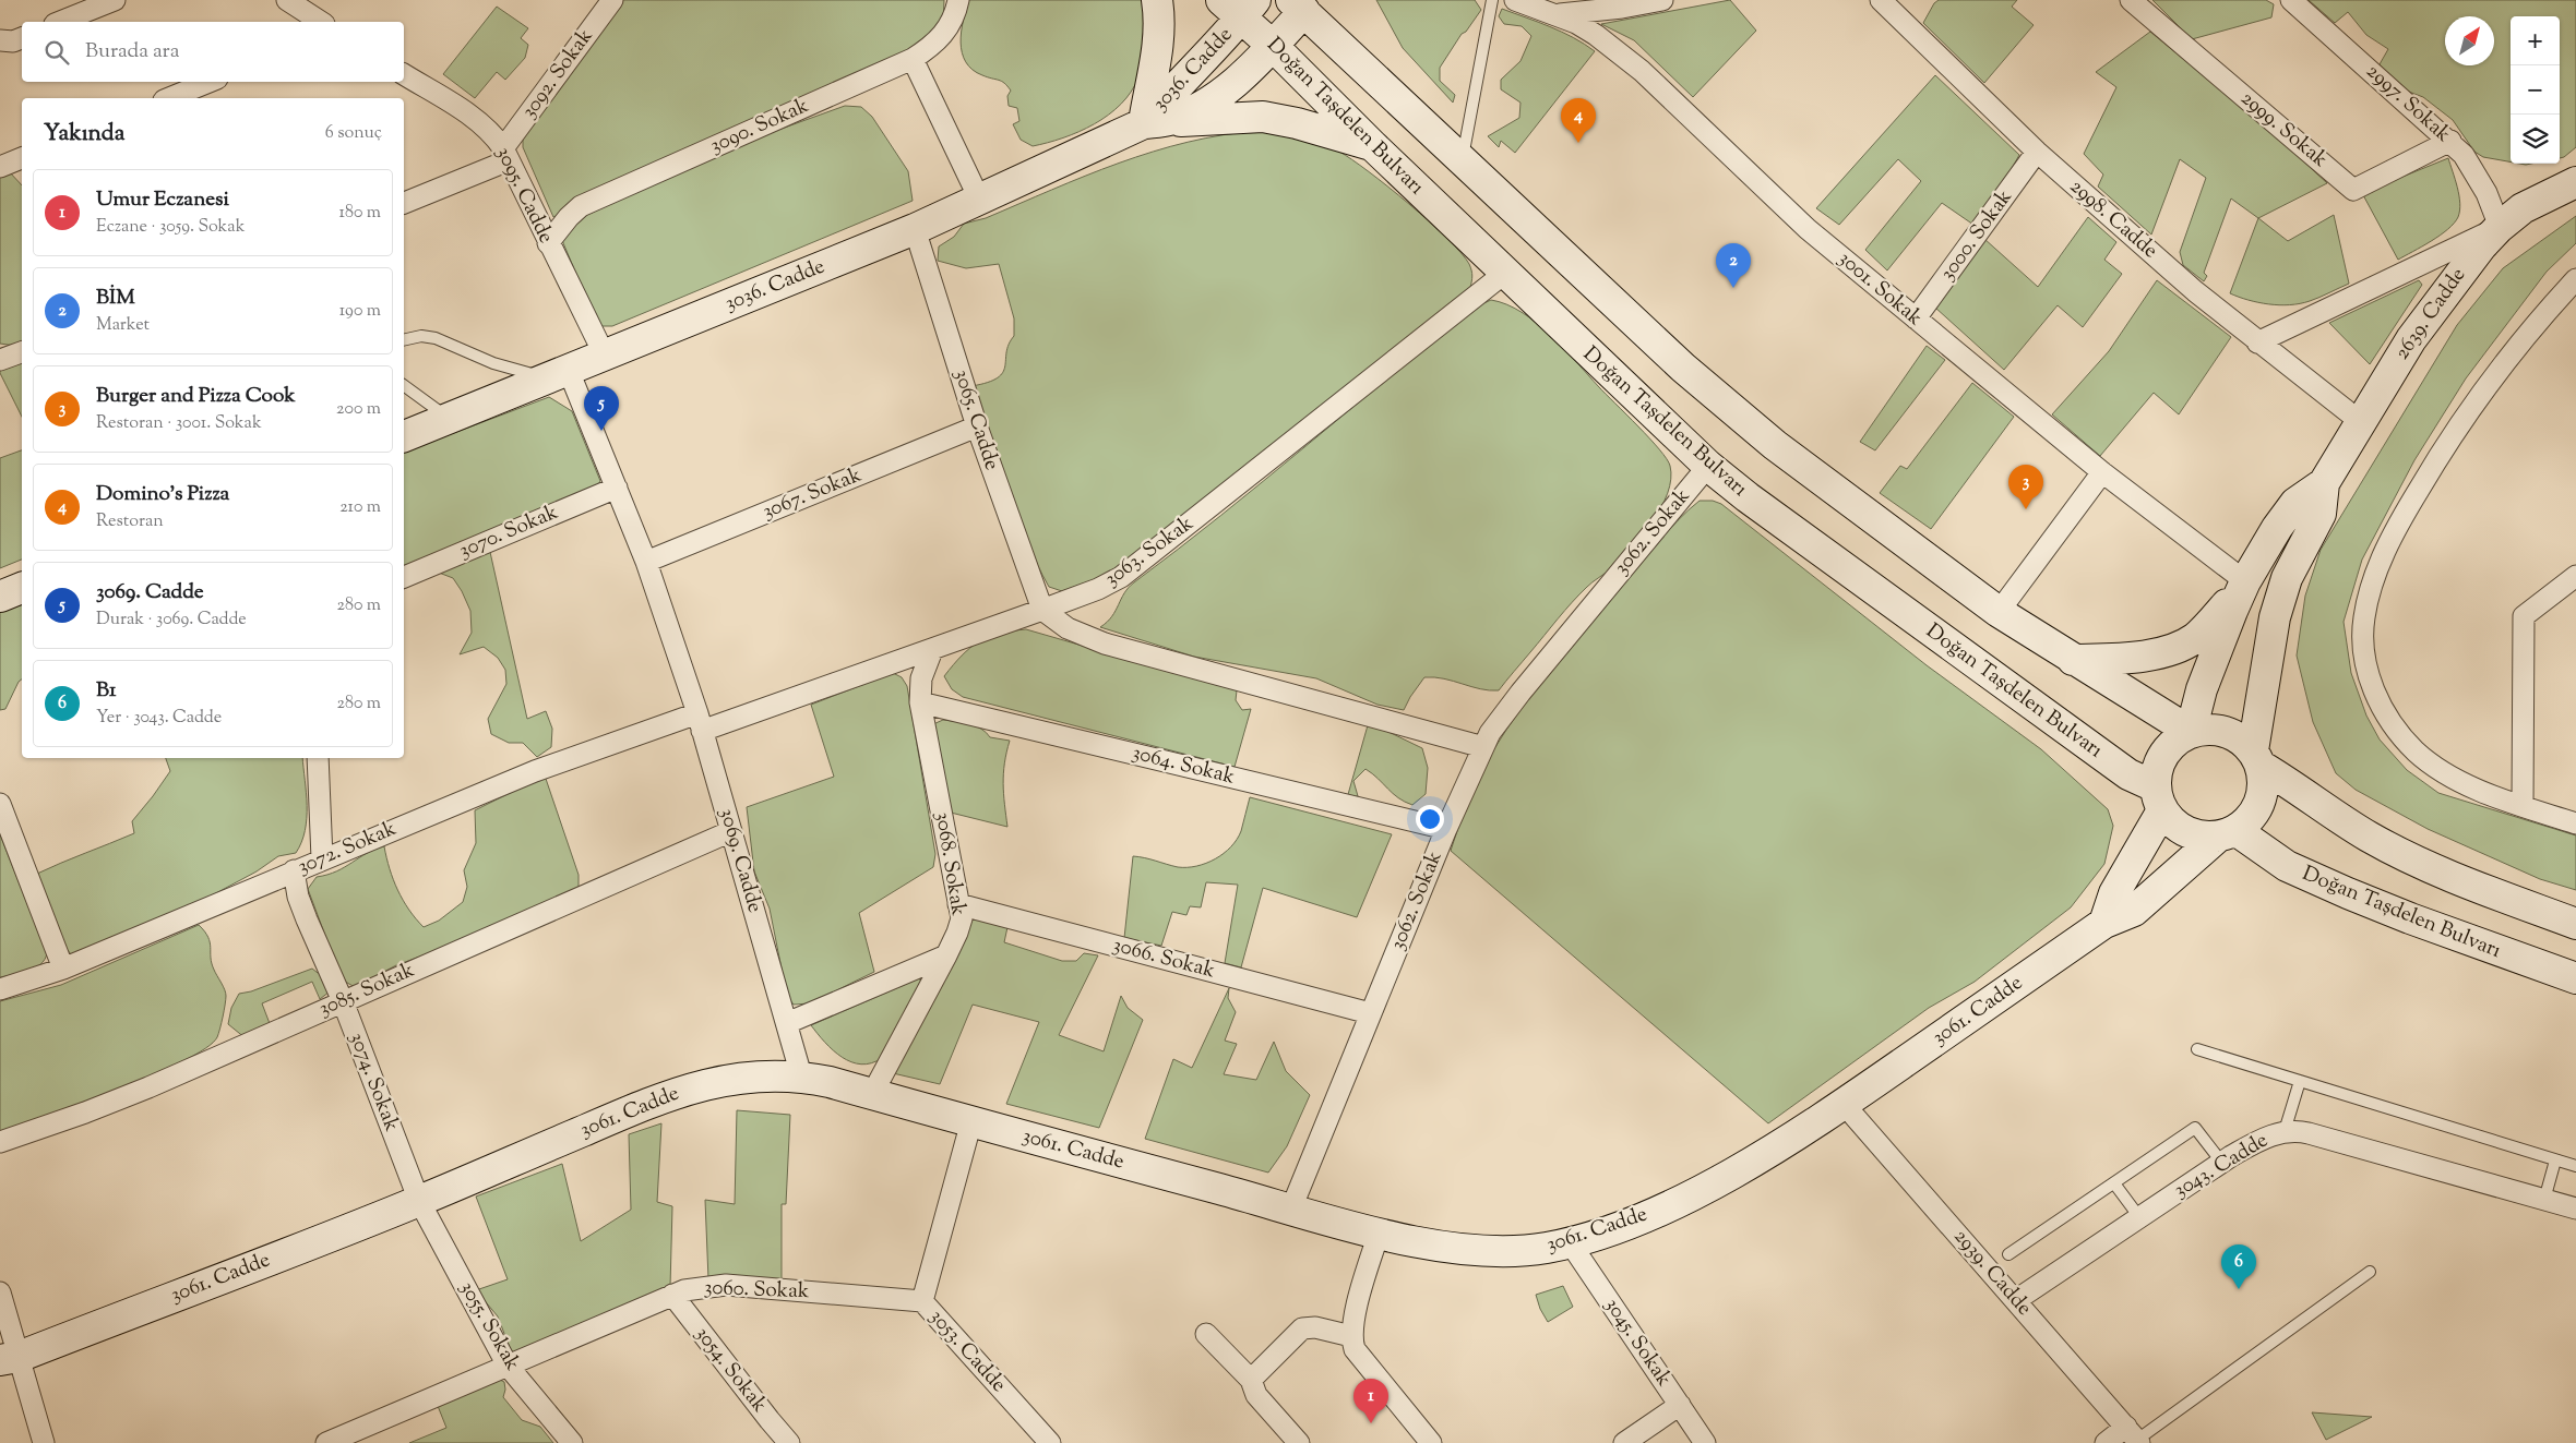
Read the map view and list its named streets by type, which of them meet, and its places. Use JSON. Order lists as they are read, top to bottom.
{
  "streets": {
    "street": [
      "3036. Cadde",
      "3092. Sokak",
      "2997. Sokak",
      "Doğan Taşdelen Bulvarı",
      "3090. Sokak",
      "2999. Sokak",
      "3095. Cadde",
      "2998. Cadde",
      "3000. Sokak",
      "3001. Sokak",
      "2639. Cadde",
      "3065. Cadde",
      "3067. Sokak",
      "3070. Sokak",
      "3062. Sokak",
      "3063. Sokak",
      "3064. Sokak",
      "3072. Sokak",
      "3069. Cadde",
      "3068. Sokak",
      "3066. Sokak",
      "3085. Sokak",
      "3061. Cadde",
      "3074. Sokak",
      "3043. Cadde",
      "2939. Cadde",
      "3060. Sokak",
      "3055. Sokak",
      "3045. Sokak",
      "3053. Cadde",
      "3054. Sokak"
    ]
  },
  "crossings": [
    ["3036. Cadde", "Doğan Taşdelen Bulvarı"],
    ["3036. Cadde", "3095. Cadde"],
    ["3036. Cadde", "3065. Cadde"],
    ["3036. Cadde", "3069. Cadde"],
    ["3092. Sokak", "3095. Cadde"],
    ["2997. Sokak", "2999. Sokak"],
    ["2997. Sokak", "2639. Cadde"],
    ["Doğan Taşdelen Bulvarı", "2639. Cadde"],
    ["Doğan Taşdelen Bulvarı", "3062. Sokak"],
    ["Doğan Taşdelen Bulvarı", "3063. Sokak"],
    ["Doğan Taşdelen Bulvarı", "3061. Cadde"],
    ["3090. Sokak", "3095. Cadde"],
    ["2998. Cadde", "3000. Sokak"],
    ["2998. Cadde", "2639. Cadde"],
    ["3000. Sokak", "3001. Sokak"],
    ["3001. Sokak", "2639. Cadde"],
    ["2639. Cadde", "3061. Cadde"],
    ["3065. Cadde", "3067. Sokak"],
    ["3065. Cadde", "3063. Sokak"],
    ["3067. Sokak", "3069. Cadde"],
    ["3070. Sokak", "3069. Cadde"],
    ["3062. Sokak", "3064. Sokak"],
    ["3062. Sokak", "3066. Sokak"],
    ["3062. Sokak", "3061. Cadde"],
    ["3063. Sokak", "3072. Sokak"],
    ["3063. Sokak", "3069. Cadde"],
    ["3063. Sokak", "3068. Sokak"],
    ["3064. Sokak", "3068. Sokak"],
    ["3072. Sokak", "3069. Cadde"],
    ["3072. Sokak", "3074. Sokak"],
    ["3069. Cadde", "3085. Sokak"],
    ["3069. Cadde", "3061. Cadde"],
    ["3068. Sokak", "3066. Sokak"],
    ["3068. Sokak", "3061. Cadde"],
    ["3085. Sokak", "3074. Sokak"],
    ["3061. Cadde", "3074. Sokak"],
    ["3061. Cadde", "2939. Cadde"],
    ["3061. Cadde", "3055. Sokak"],
    ["3061. Cadde", "3045. Sokak"],
    ["3061. Cadde", "3053. Cadde"],
    ["3074. Sokak", "3055. Sokak"],
    ["3043. Cadde", "2939. Cadde"],
    ["3060. Sokak", "3055. Sokak"],
    ["3060. Sokak", "3053. Cadde"],
    ["3060. Sokak", "3054. Sokak"]
  ],
  "north": "top right",
  "page": {
    "map_buttons": ["+", "−"],
    "search": "Burada ara",
    "pins": [
      "4",
      "2",
      "5",
      "3",
      "6",
      "1"
    ],
    "heading": ["Yakında", "6 sonuç"],
    "list": [
      {
        "mark": "1",
        "name": "Umur Eczanesi",
        "note": "Eczane · 3059. Sokak",
        "value": "180 m"
      },
      {
        "mark": "2",
        "name": "BİM",
        "note": "Market",
        "value": "190 m"
      },
      {
        "mark": "3",
        "name": "Burger and Pizza Cook",
        "note": "Restoran · 3001. Sokak",
        "value": "200 m"
      },
      {
        "mark": "4",
        "name": "Domino's Pizza",
        "note": "Restoran",
        "value": "210 m"
      },
      {
        "mark": "5",
        "name": "3069. Cadde",
        "note": "Durak · 3069. Cadde",
        "value": "280 m"
      },
      {
        "mark": "6",
        "name": "B1",
        "note": "Yer · 3043. Cadde",
        "value": "280 m"
      }
    ]
  }
}
